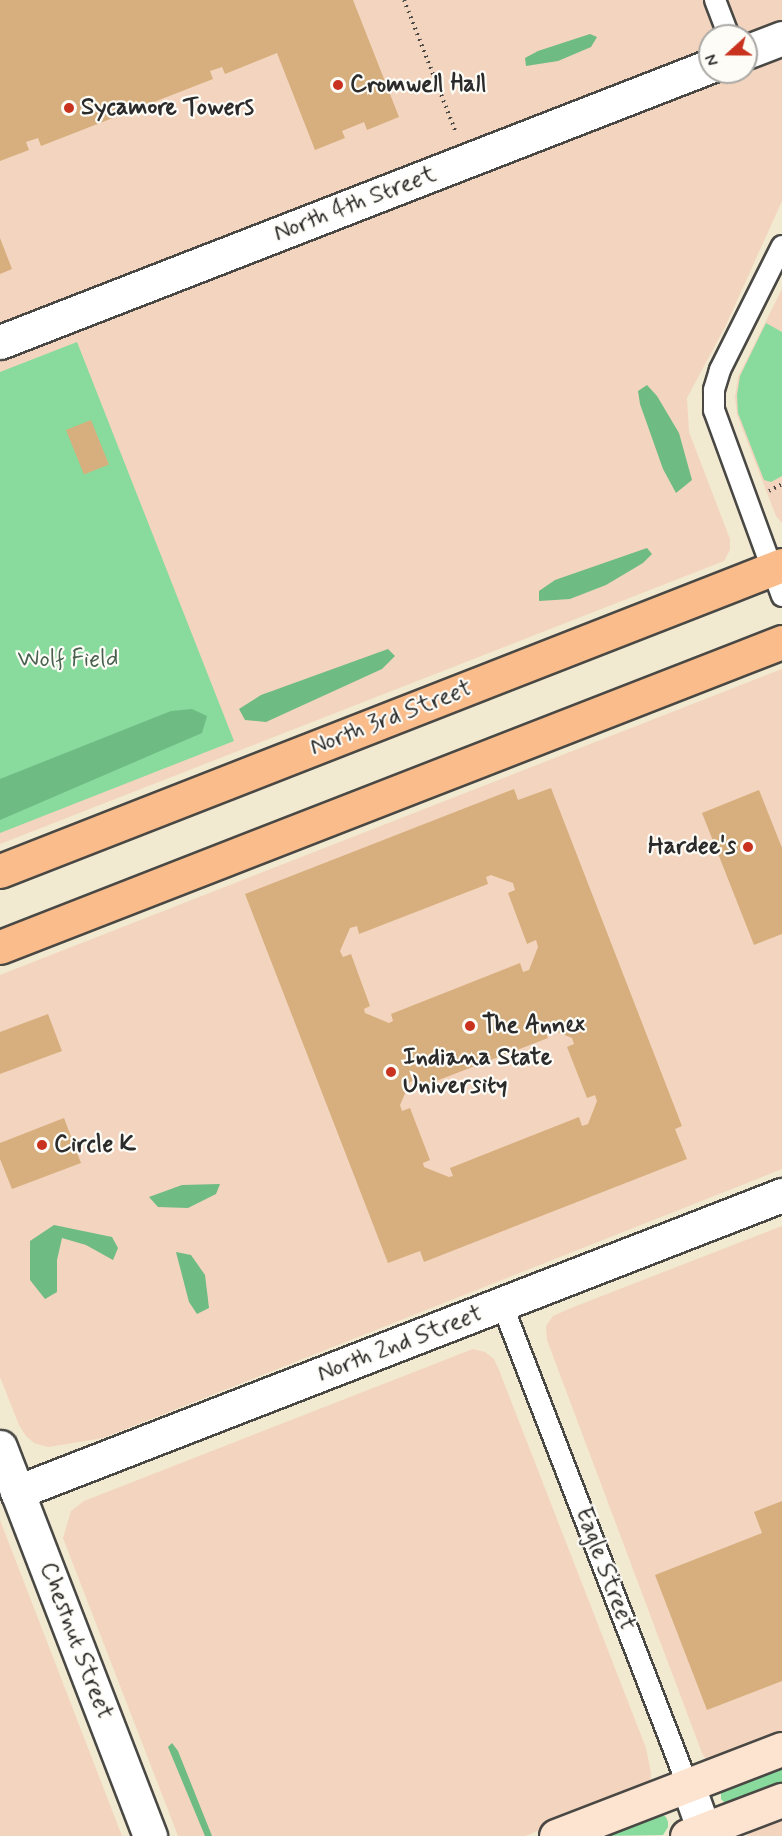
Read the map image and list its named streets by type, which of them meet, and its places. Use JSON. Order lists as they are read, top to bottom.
{
  "streets": {
    "highway": ["North 3rd Street"],
    "street": [
      "North 4th Street",
      "North 2nd Street",
      "Eagle Street",
      "Chestnut Street"
    ]
  },
  "crossings": [
    ["North 2nd Street", "Eagle Street"],
    ["North 2nd Street", "Chestnut Street"]
  ],
  "parks": ["Wolf Field"],
  "places": [
    "Cromwell Hall",
    "Sycamore Towers",
    "Hardee's",
    "The Annex",
    "Indiana State University",
    "Circle K"
  ],
  "north": "left"
}
